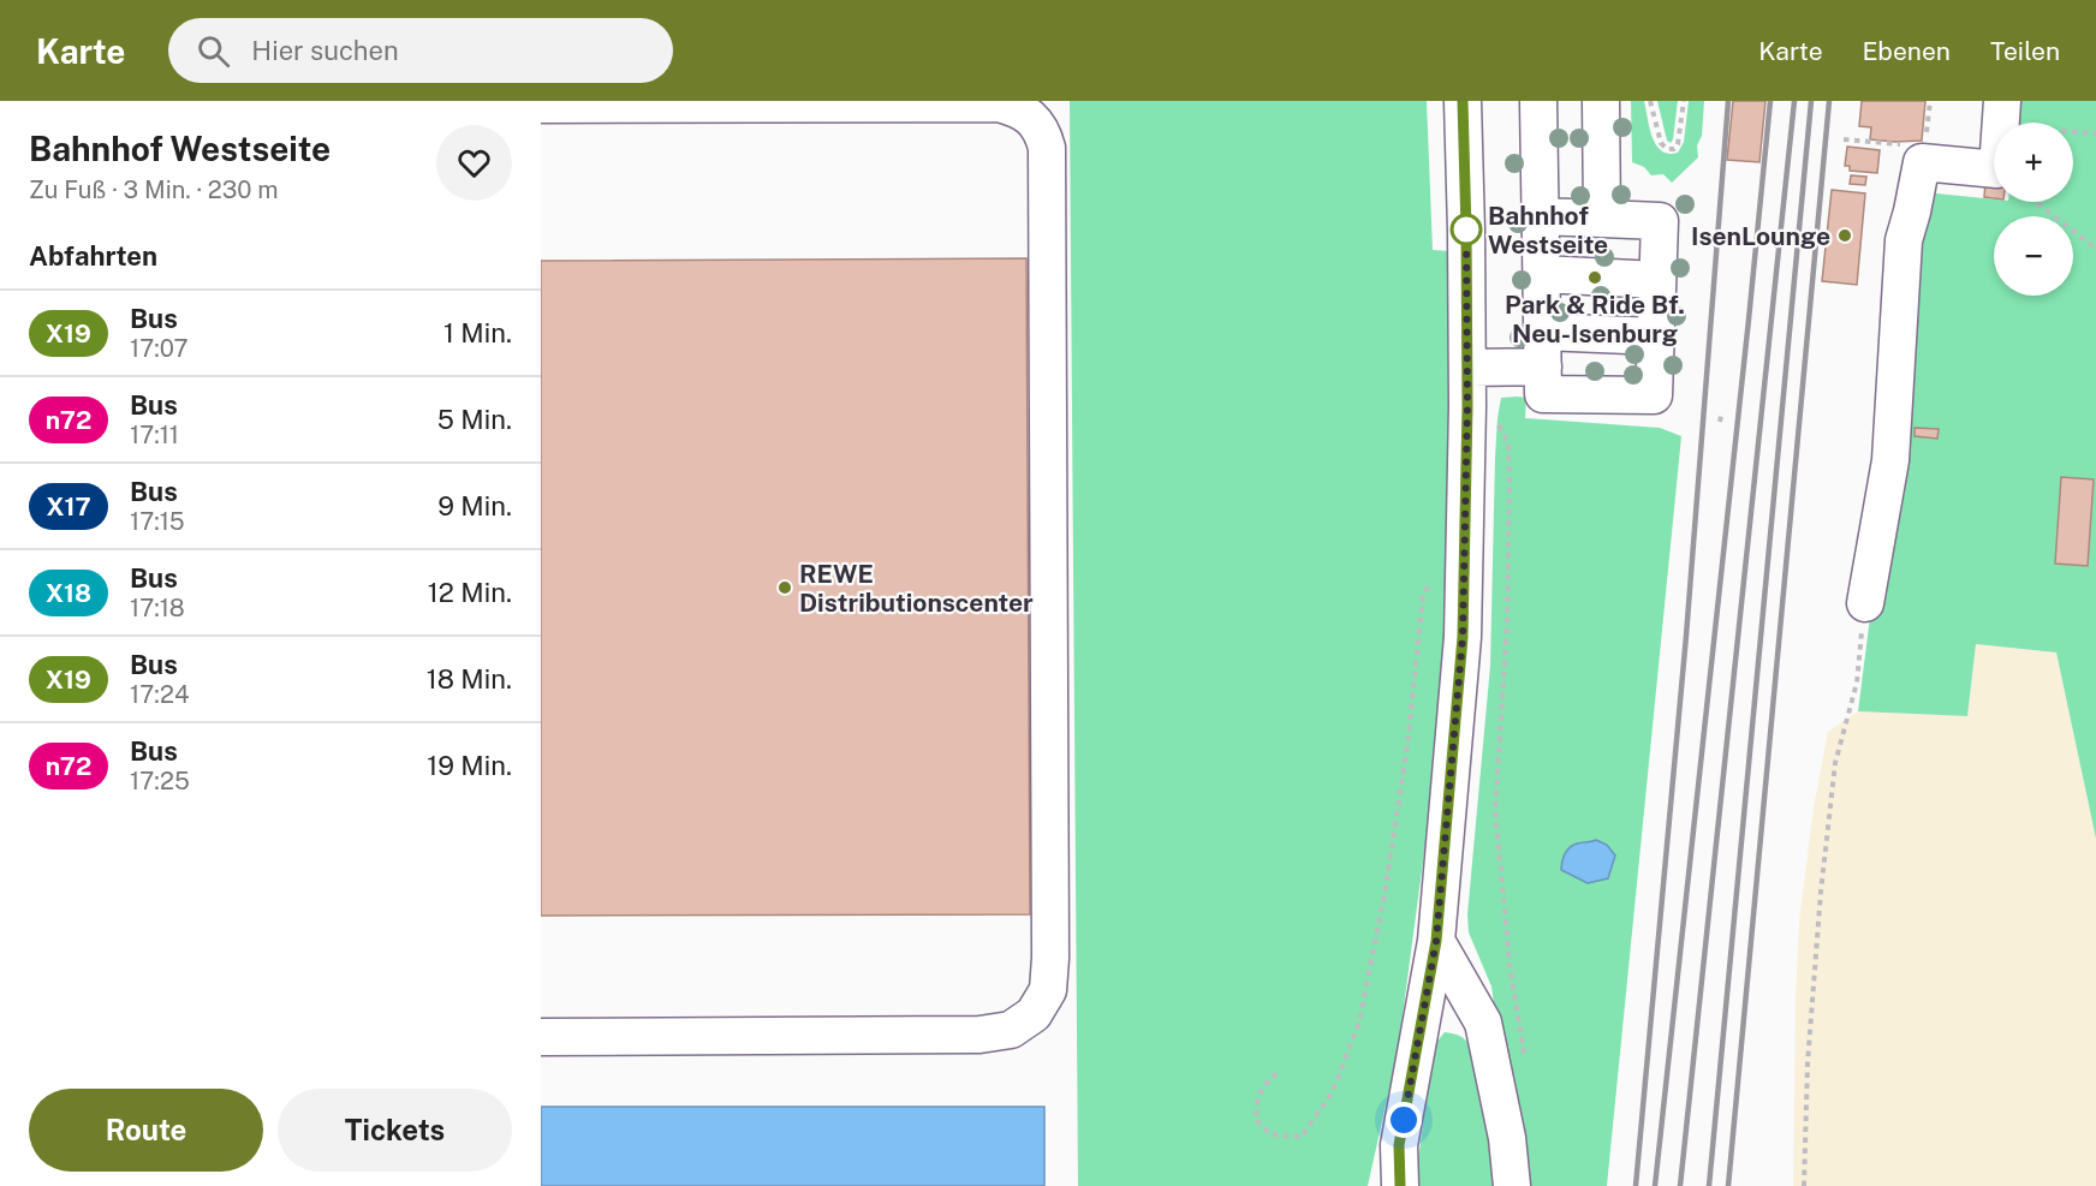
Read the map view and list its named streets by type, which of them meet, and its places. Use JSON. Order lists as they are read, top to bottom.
{
  "places": [
    "Bahnhof Westseite",
    "IsenLounge",
    "Park & Ride Bf. Neu-Isenburg",
    "REWE Distributionscenter"
  ],
  "lines": ["bus line X19"],
  "page": {
    "header": "Karte",
    "search": "Hier suchen",
    "nav": ["Karte", "Ebenen", "Teilen"],
    "heading": [
      ["Bahnhof Westseite", "Zu Fuß · 3 Min. · 230 m"],
      "Abfahrten"
    ],
    "map_buttons": ["+", "−"],
    "list": [
      {
        "mark": "X19",
        "name": "Bus",
        "note": "17:07",
        "value": "1 Min."
      },
      {
        "mark": "n72",
        "name": "Bus",
        "note": "17:11",
        "value": "5 Min."
      },
      {
        "mark": "X17",
        "name": "Bus",
        "note": "17:15",
        "value": "9 Min."
      },
      {
        "mark": "X18",
        "name": "Bus",
        "note": "17:18",
        "value": "12 Min."
      },
      {
        "mark": "X19",
        "name": "Bus",
        "note": "17:24",
        "value": "18 Min."
      },
      {
        "mark": "n72",
        "name": "Bus",
        "note": "17:25",
        "value": "19 Min."
      }
    ],
    "buttons": ["Route", "Tickets"]
  }
}
